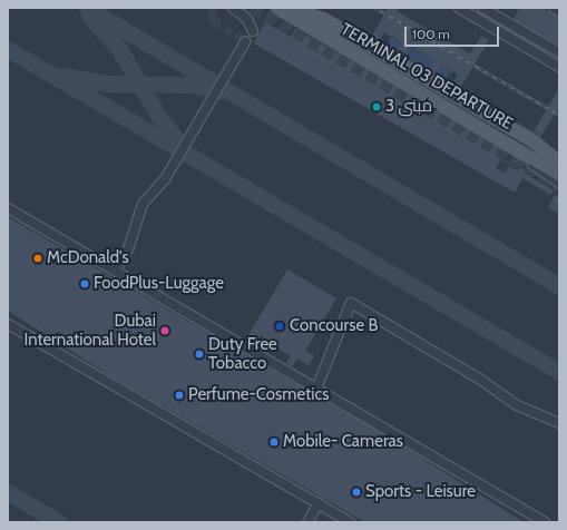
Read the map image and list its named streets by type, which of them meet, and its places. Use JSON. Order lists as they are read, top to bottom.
{
  "streets": {
    "main road": ["TERMINAL 03 DEPARTURE"]
  },
  "places": [
    "مبنى 3",
    "McDonald's",
    "FoodPlus-Luggage",
    "Concourse B",
    "Dubai International Hotel",
    "Duty Free Tobacco",
    "Perfume-Cosmetics",
    "Mobile- Cameras",
    "Sports - Leisure"
  ],
  "scale_bar": "100 m"
}
